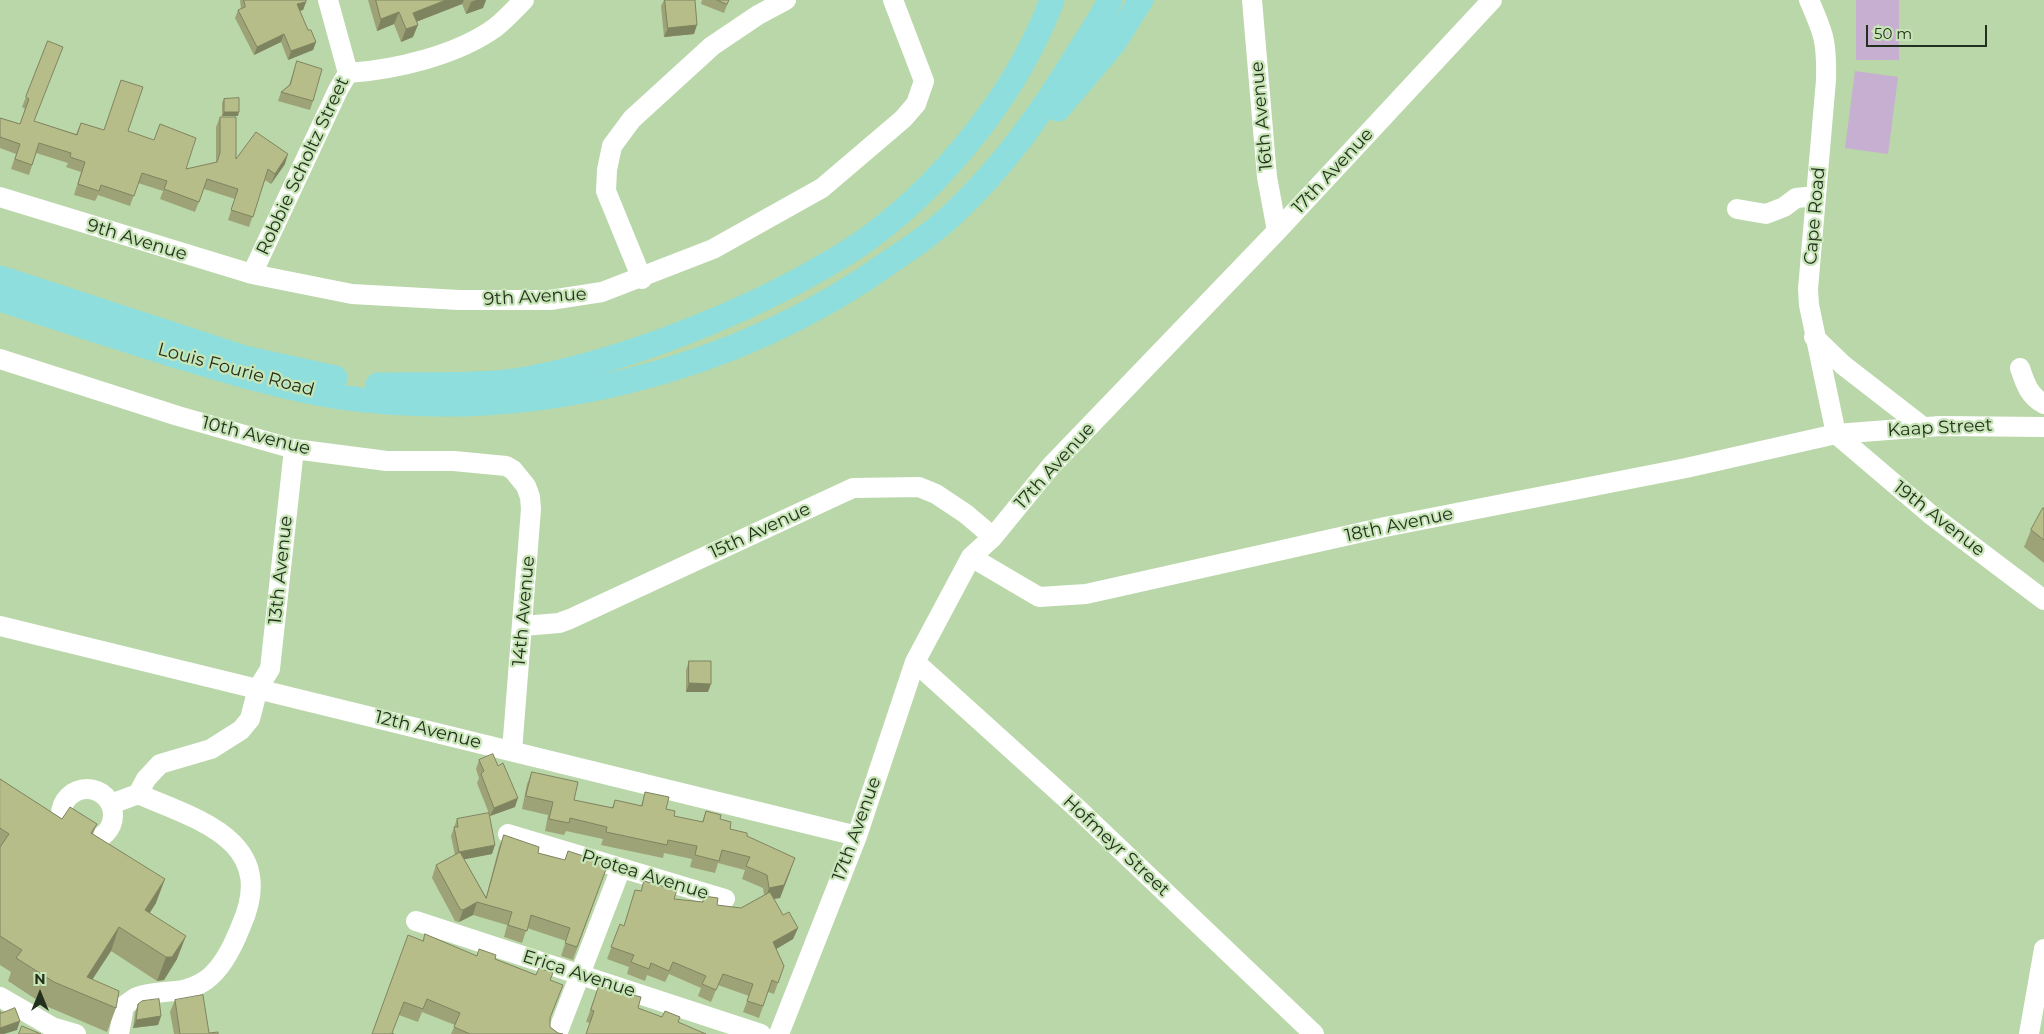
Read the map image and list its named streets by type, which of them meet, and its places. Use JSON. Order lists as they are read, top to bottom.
{
  "streets": {
    "main road": ["Louis Fourie Road"],
    "street": [
      "16th Avenue",
      "Robbie Scholtz Street",
      "17th Avenue",
      "Cape Road",
      "9th Avenue",
      "Kaap Street",
      "10th Avenue",
      "19th Avenue",
      "18th Avenue",
      "15th Avenue",
      "13th Avenue",
      "14th Avenue",
      "12th Avenue",
      "Hofmeyr Street",
      "Protea Avenue",
      "Erica Avenue"
    ]
  },
  "crossings": [
    ["16th Avenue", "17th Avenue"],
    ["Robbie Scholtz Street", "9th Avenue"],
    ["17th Avenue", "18th Avenue"],
    ["17th Avenue", "15th Avenue"],
    ["17th Avenue", "12th Avenue"],
    ["17th Avenue", "Hofmeyr Street"],
    ["Cape Road", "Kaap Street"],
    ["Cape Road", "19th Avenue"],
    ["Cape Road", "18th Avenue"],
    ["Kaap Street", "19th Avenue"],
    ["Kaap Street", "18th Avenue"],
    ["10th Avenue", "13th Avenue"],
    ["10th Avenue", "14th Avenue"],
    ["19th Avenue", "18th Avenue"],
    ["15th Avenue", "14th Avenue"],
    ["13th Avenue", "12th Avenue"],
    ["14th Avenue", "12th Avenue"]
  ],
  "scale_bar": "50 m",
  "north": "top"
}
